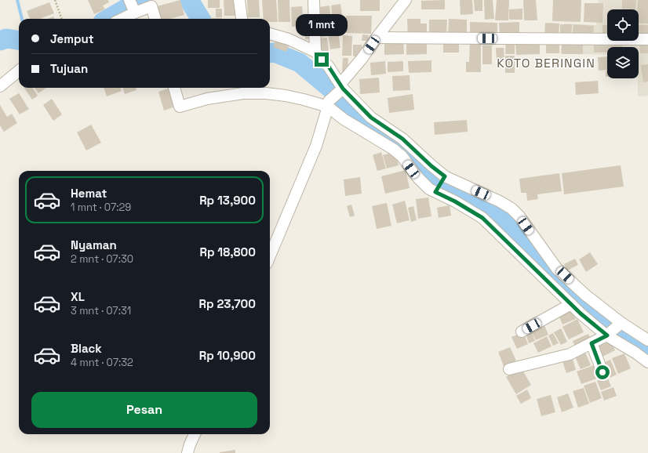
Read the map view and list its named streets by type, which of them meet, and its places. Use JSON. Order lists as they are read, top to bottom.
{
  "districts": ["KOTO BERINGIN"],
  "page": {
    "bubble": "1 mnt",
    "banner": ["Jemput", "Tujuan"],
    "list": [
      {
        "name": "Hemat",
        "note": "1 mnt · 07:29",
        "value": "Rp 13,900"
      },
      {
        "name": "Nyaman",
        "note": "2 mnt · 07:30",
        "value": "Rp 18,800"
      },
      {
        "name": "XL",
        "note": "3 mnt · 07:31",
        "value": "Rp 23,700"
      },
      {
        "name": "Black",
        "note": "4 mnt · 07:32",
        "value": "Rp 10,900"
      }
    ],
    "buttons": "Pesan"
  }
}
